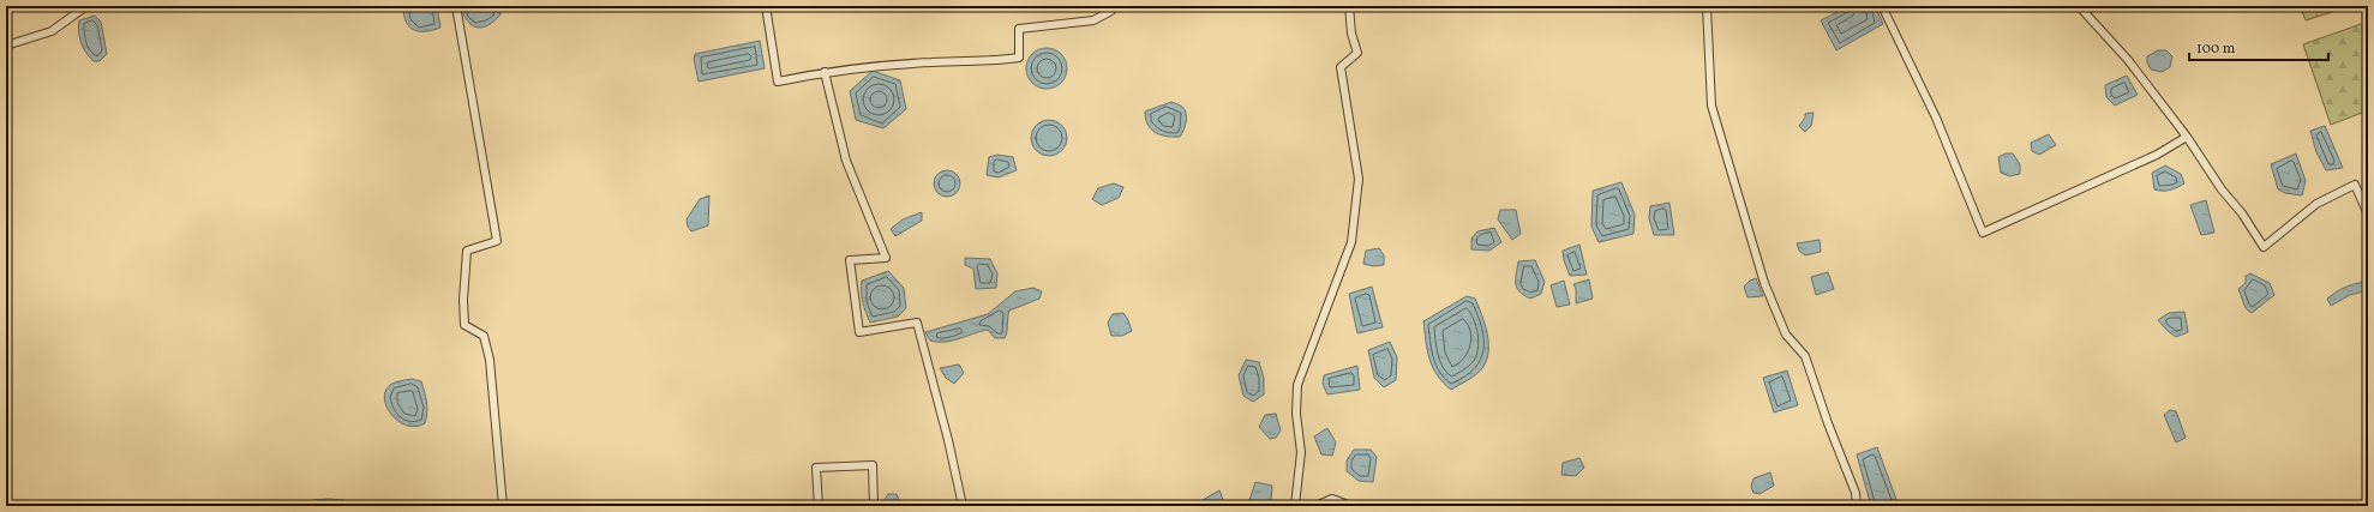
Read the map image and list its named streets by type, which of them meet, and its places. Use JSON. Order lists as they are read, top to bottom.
{
  "scale_bar": "100 m"
}
